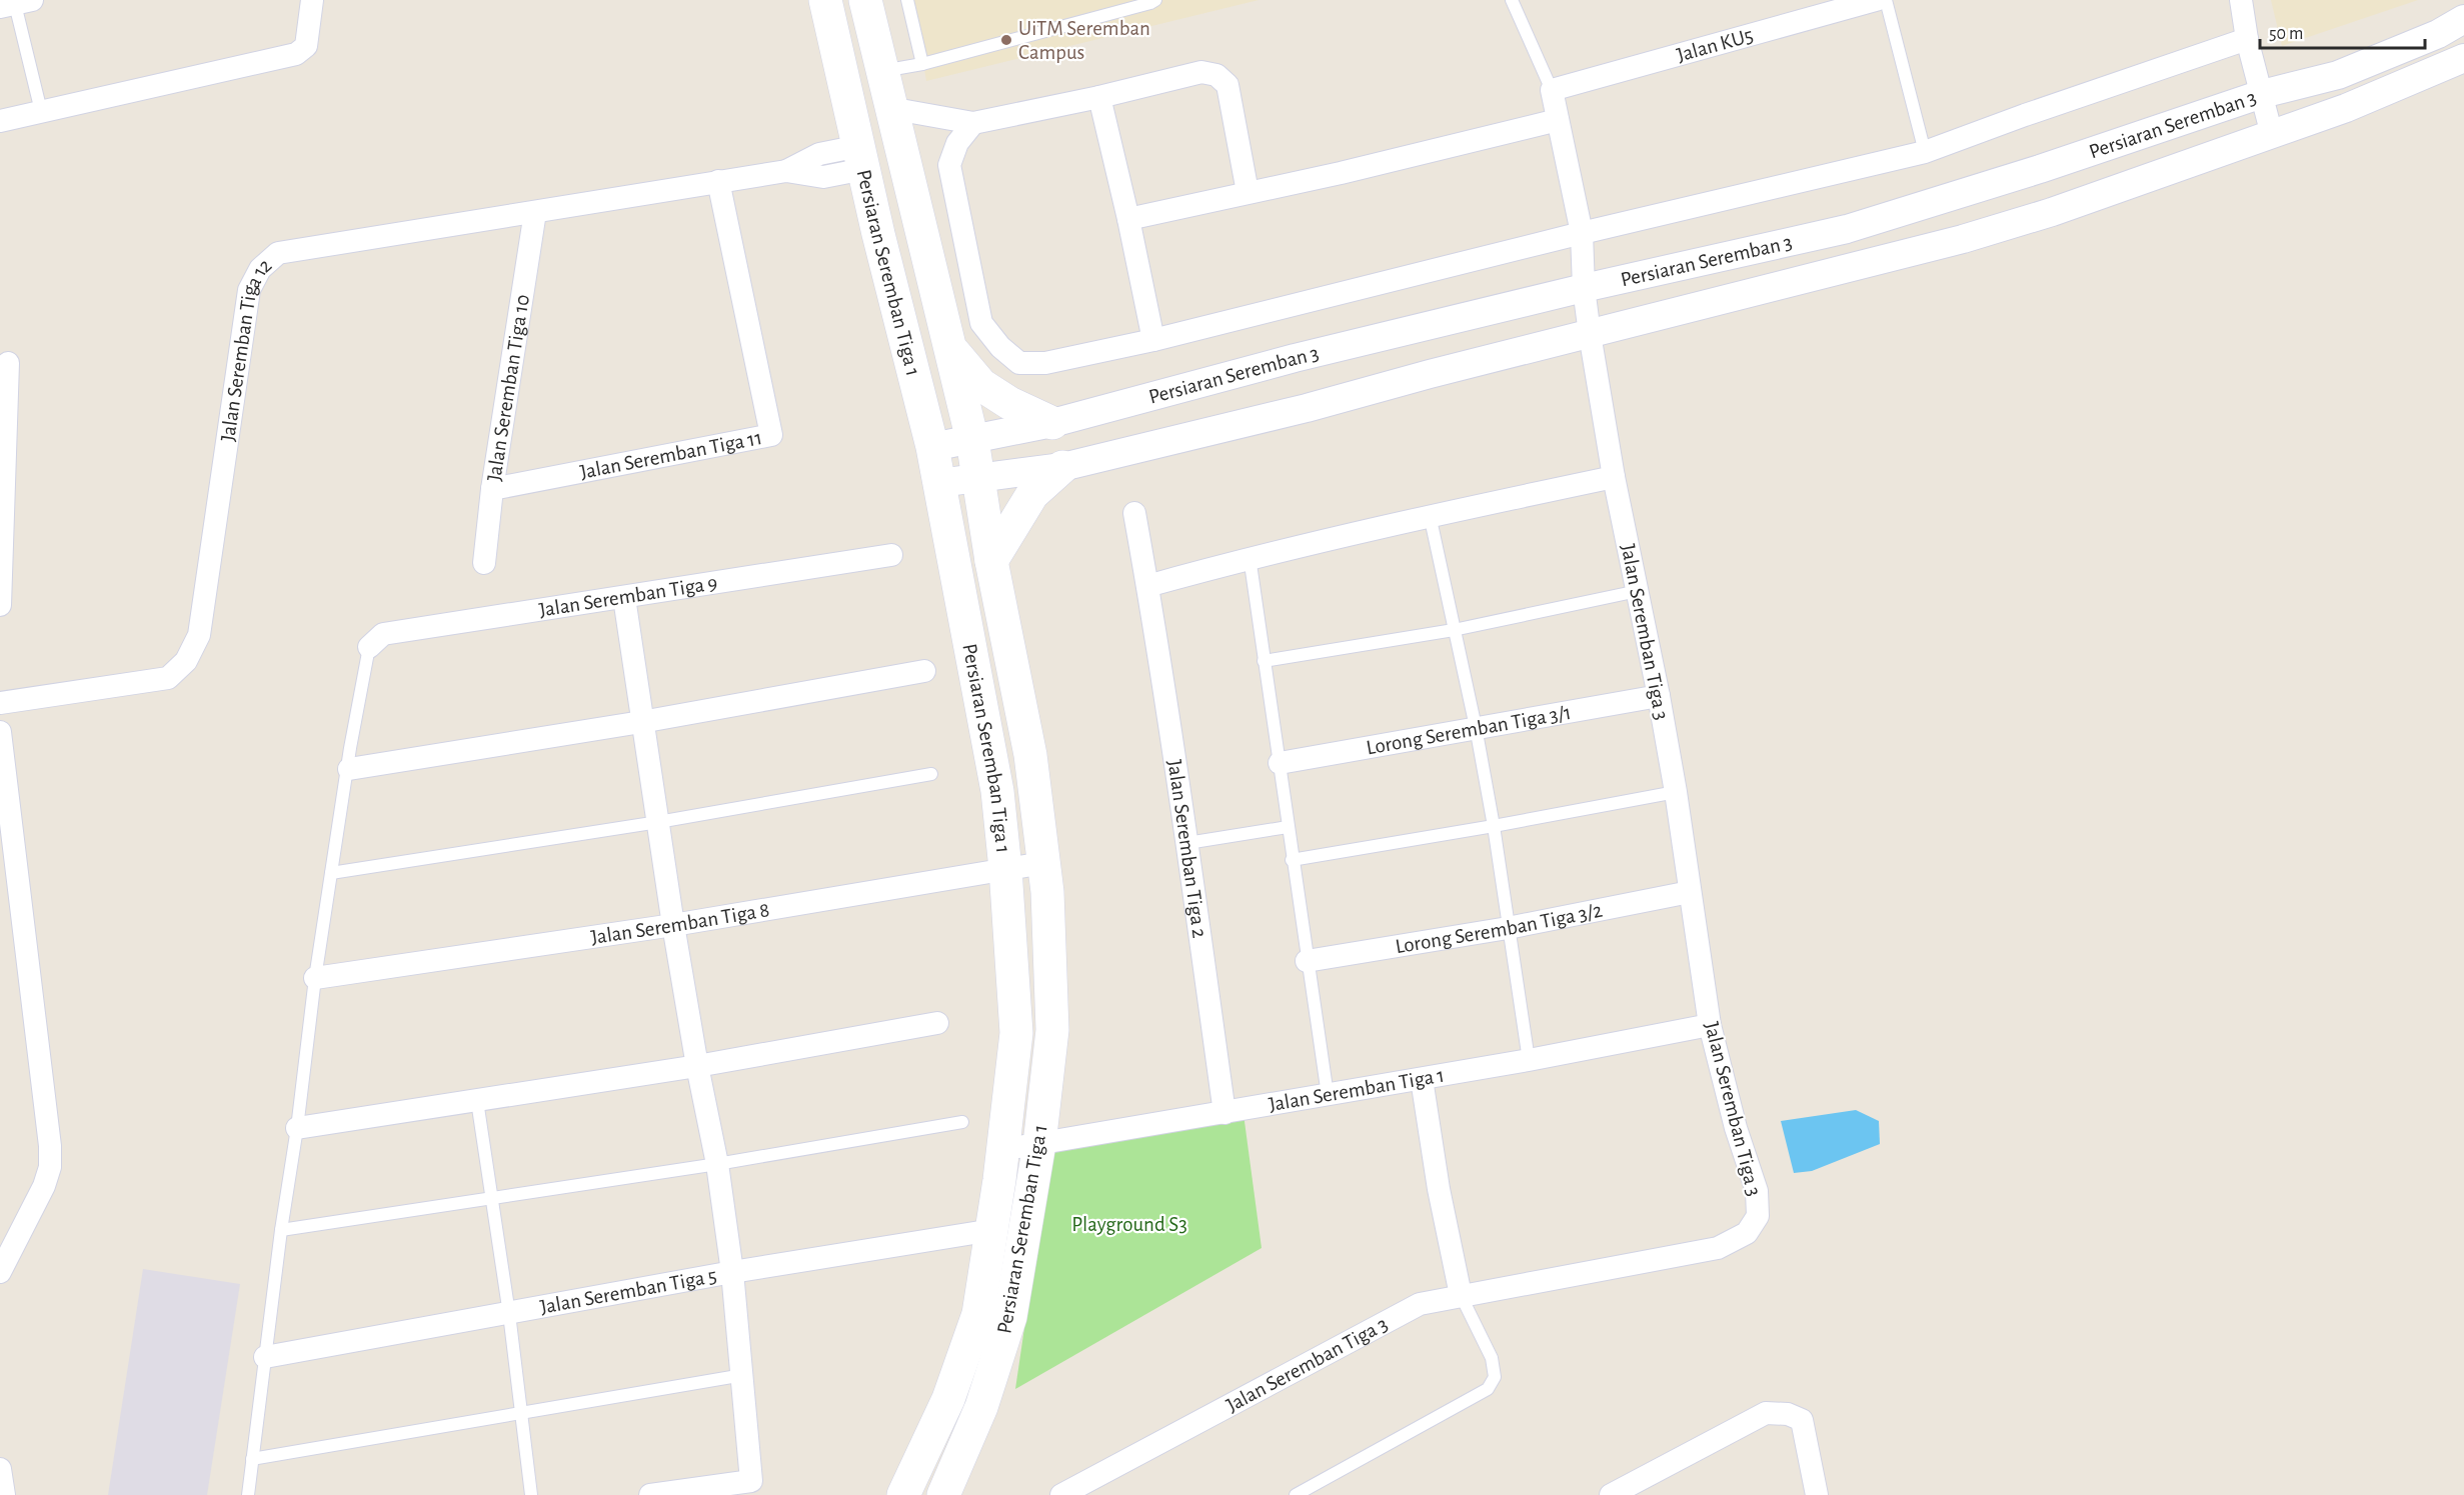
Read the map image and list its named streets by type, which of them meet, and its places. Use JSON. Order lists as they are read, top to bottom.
{
  "streets": {
    "main road": ["Persiaran Seremban Tiga 1"],
    "street": [
      "Jalan KU5",
      "Persiaran Seremban 3",
      "Jalan Seremban Tiga 12",
      "Jalan Seremban Tiga 10",
      "Jalan Seremban Tiga 11",
      "Jalan Seremban Tiga 9",
      "Jalan Seremban Tiga 3",
      "Lorong Seremban Tiga 3/1",
      "Jalan Seremban Tiga 2",
      "Jalan Seremban Tiga 8",
      "Lorong Seremban Tiga 3/2",
      "Jalan Seremban Tiga 1",
      "Jalan Seremban Tiga 5"
    ]
  },
  "crossings": [
    ["Jalan KU5", "Jalan Seremban Tiga 3"],
    ["Persiaran Seremban 3", "Persiaran Seremban Tiga 1"],
    ["Persiaran Seremban 3", "Jalan Seremban Tiga 3"],
    ["Persiaran Seremban Tiga 1", "Jalan Seremban Tiga 12"],
    ["Persiaran Seremban Tiga 1", "Jalan Seremban Tiga 8"],
    ["Persiaran Seremban Tiga 1", "Jalan Seremban Tiga 1"],
    ["Persiaran Seremban Tiga 1", "Jalan Seremban Tiga 5"],
    ["Jalan Seremban Tiga 12", "Jalan Seremban Tiga 10"],
    ["Jalan Seremban Tiga 12", "Jalan Seremban Tiga 11"],
    ["Jalan Seremban Tiga 10", "Jalan Seremban Tiga 11"],
    ["Jalan Seremban Tiga 3", "Lorong Seremban Tiga 3/1"],
    ["Jalan Seremban Tiga 3", "Lorong Seremban Tiga 3/2"],
    ["Jalan Seremban Tiga 3", "Jalan Seremban Tiga 1"],
    ["Jalan Seremban Tiga 2", "Jalan Seremban Tiga 1"]
  ],
  "parks": ["Playground S3"],
  "places": ["UiTM Seremban Campus"],
  "scale_bar": "50 m"
}
